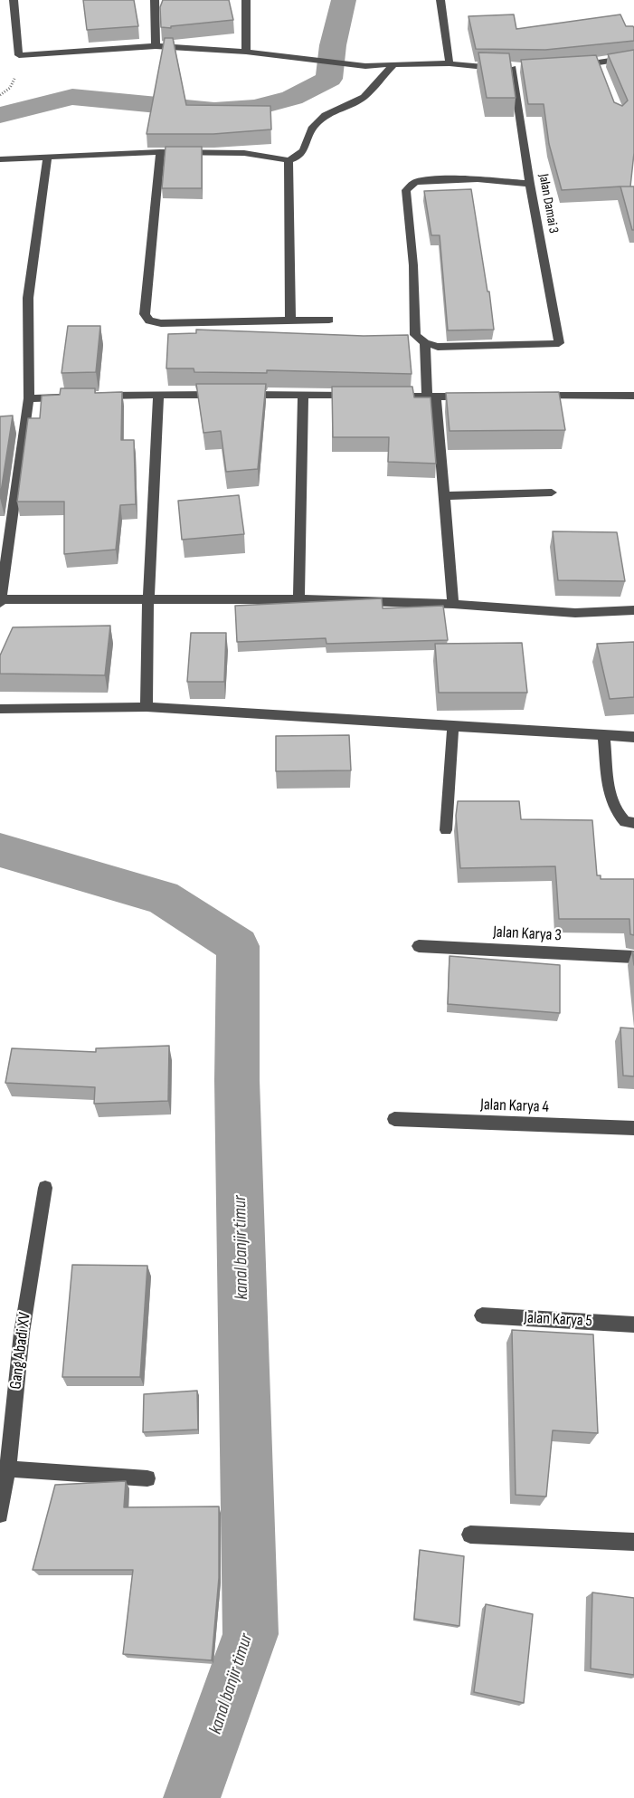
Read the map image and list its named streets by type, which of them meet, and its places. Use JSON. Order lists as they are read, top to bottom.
{
  "streets": {
    "street": [
      "Jalan Damai 3",
      "Jalan Karya 3",
      "Jalan Karya 4",
      "Jalan Karya 5",
      "Gang Abadi XV"
    ]
  },
  "water": ["kanal banjir timur"]
}
